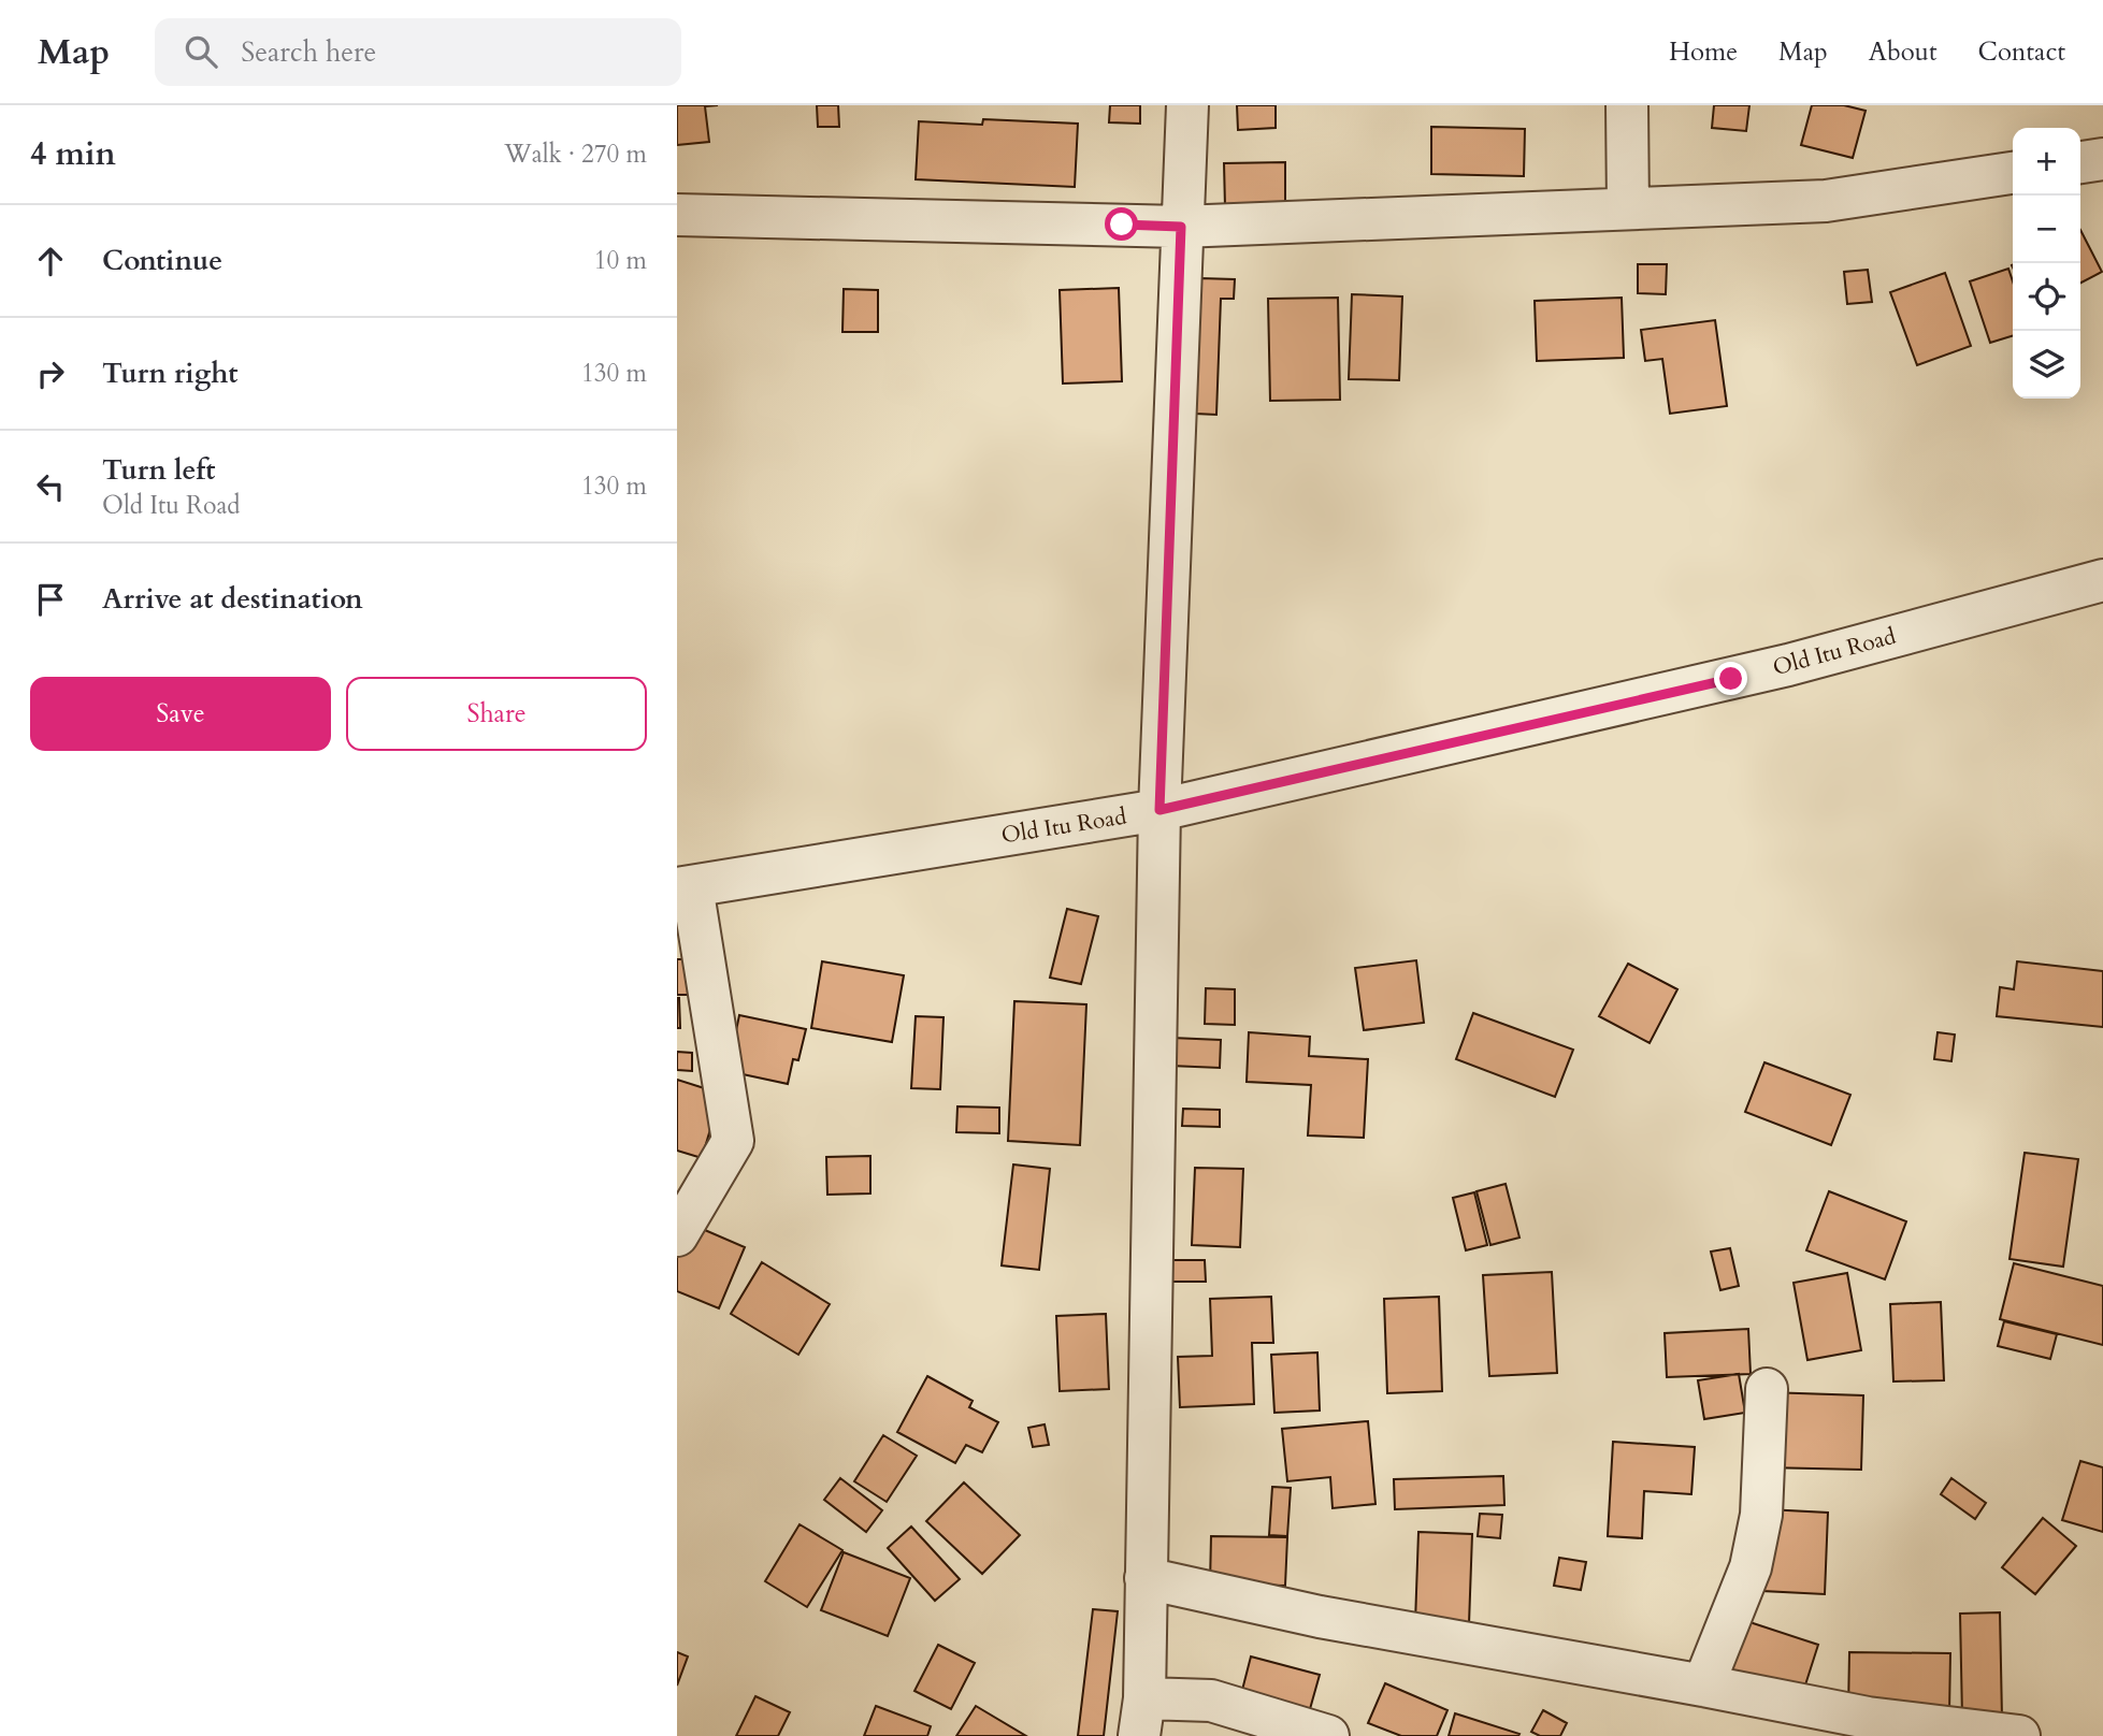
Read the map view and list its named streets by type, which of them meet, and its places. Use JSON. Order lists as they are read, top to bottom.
{
  "streets": {
    "street": ["Old Itu Road"]
  },
  "page": {
    "header": "Map",
    "search": "Search here",
    "nav": [
      "Home",
      "Map",
      "About",
      "Contact"
    ],
    "heading": ["4 min", "Walk · 270 m"],
    "map_buttons": ["+", "−"],
    "list": [
      ["Continue", "10 m"],
      ["Turn right", "130 m"],
      ["Turn left", "Old Itu Road", "130 m"],
      "Arrive at destination"
    ],
    "buttons": ["Save", "Share"]
  }
}
